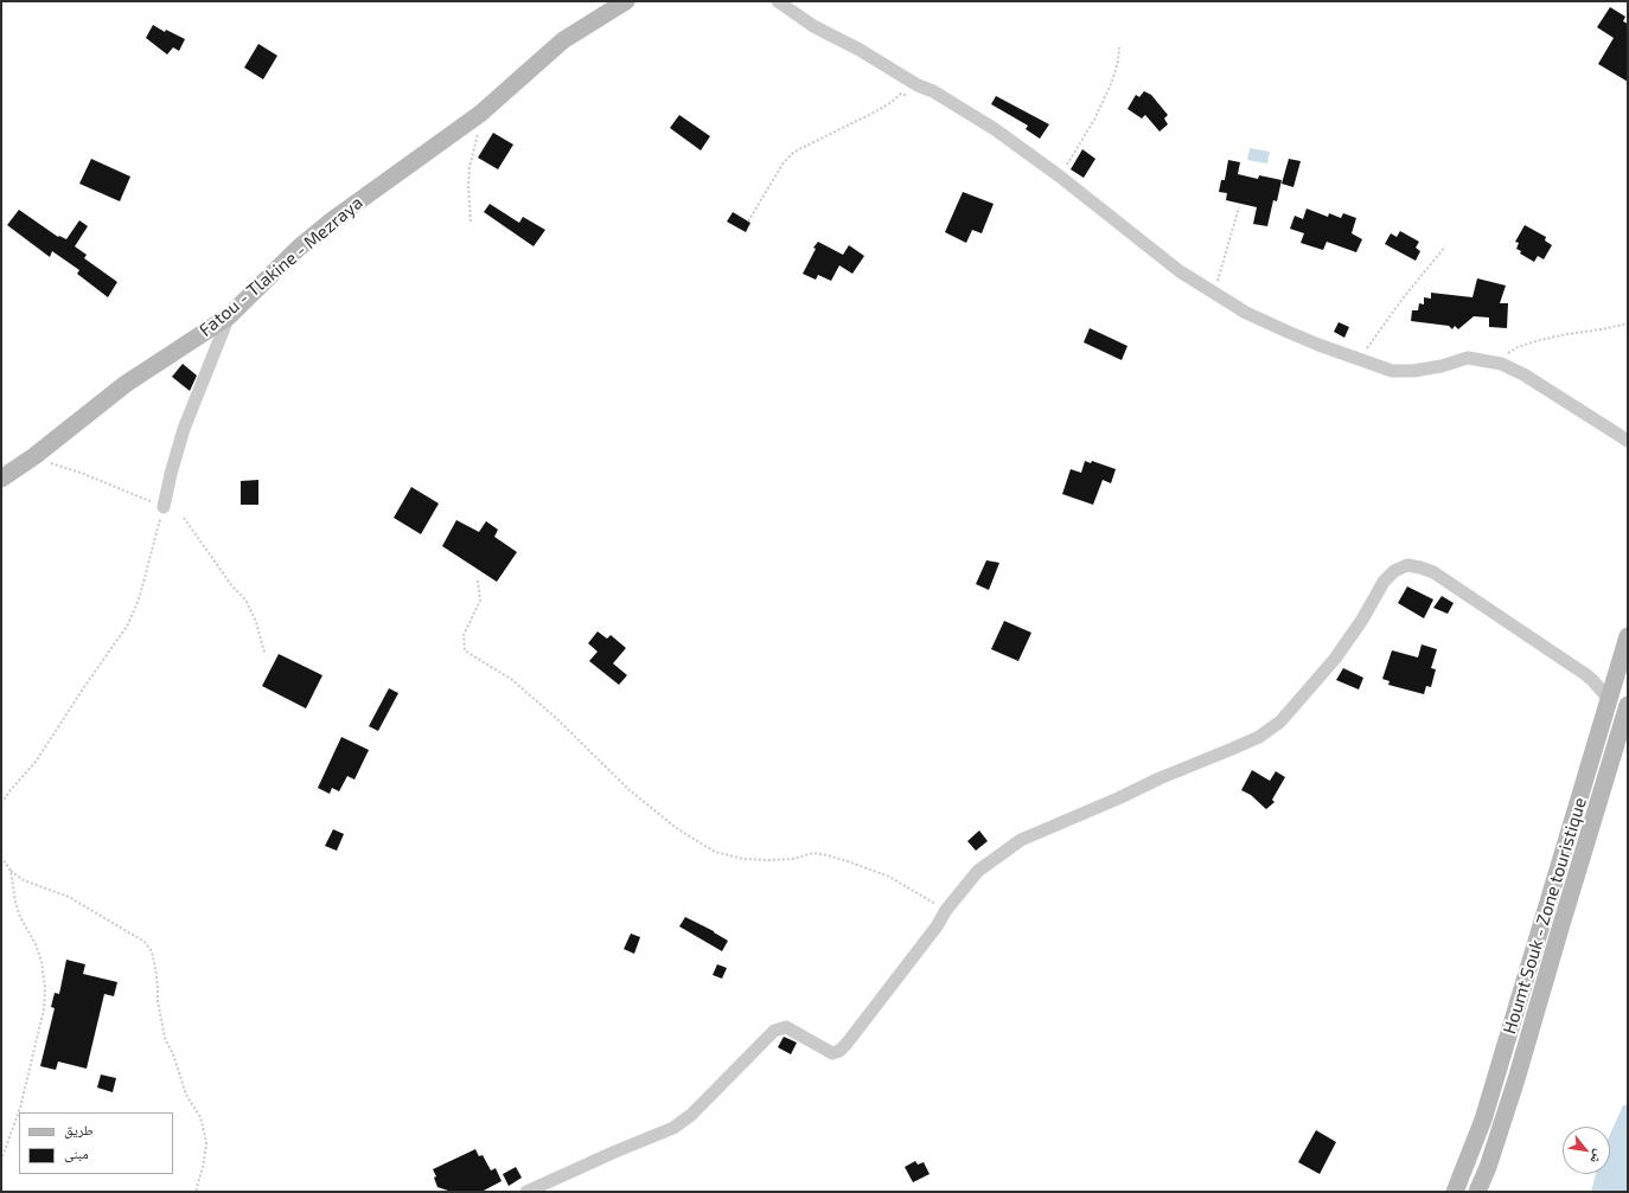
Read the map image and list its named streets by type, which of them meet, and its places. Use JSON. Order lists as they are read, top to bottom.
{
  "streets": {
    "main road": ["Fatou - Tlakine - Mezraya", "Houmt Souk - Zone touristique"]
  },
  "legend": ["طريق", "مبنى"],
  "north": "bottom right"
}
